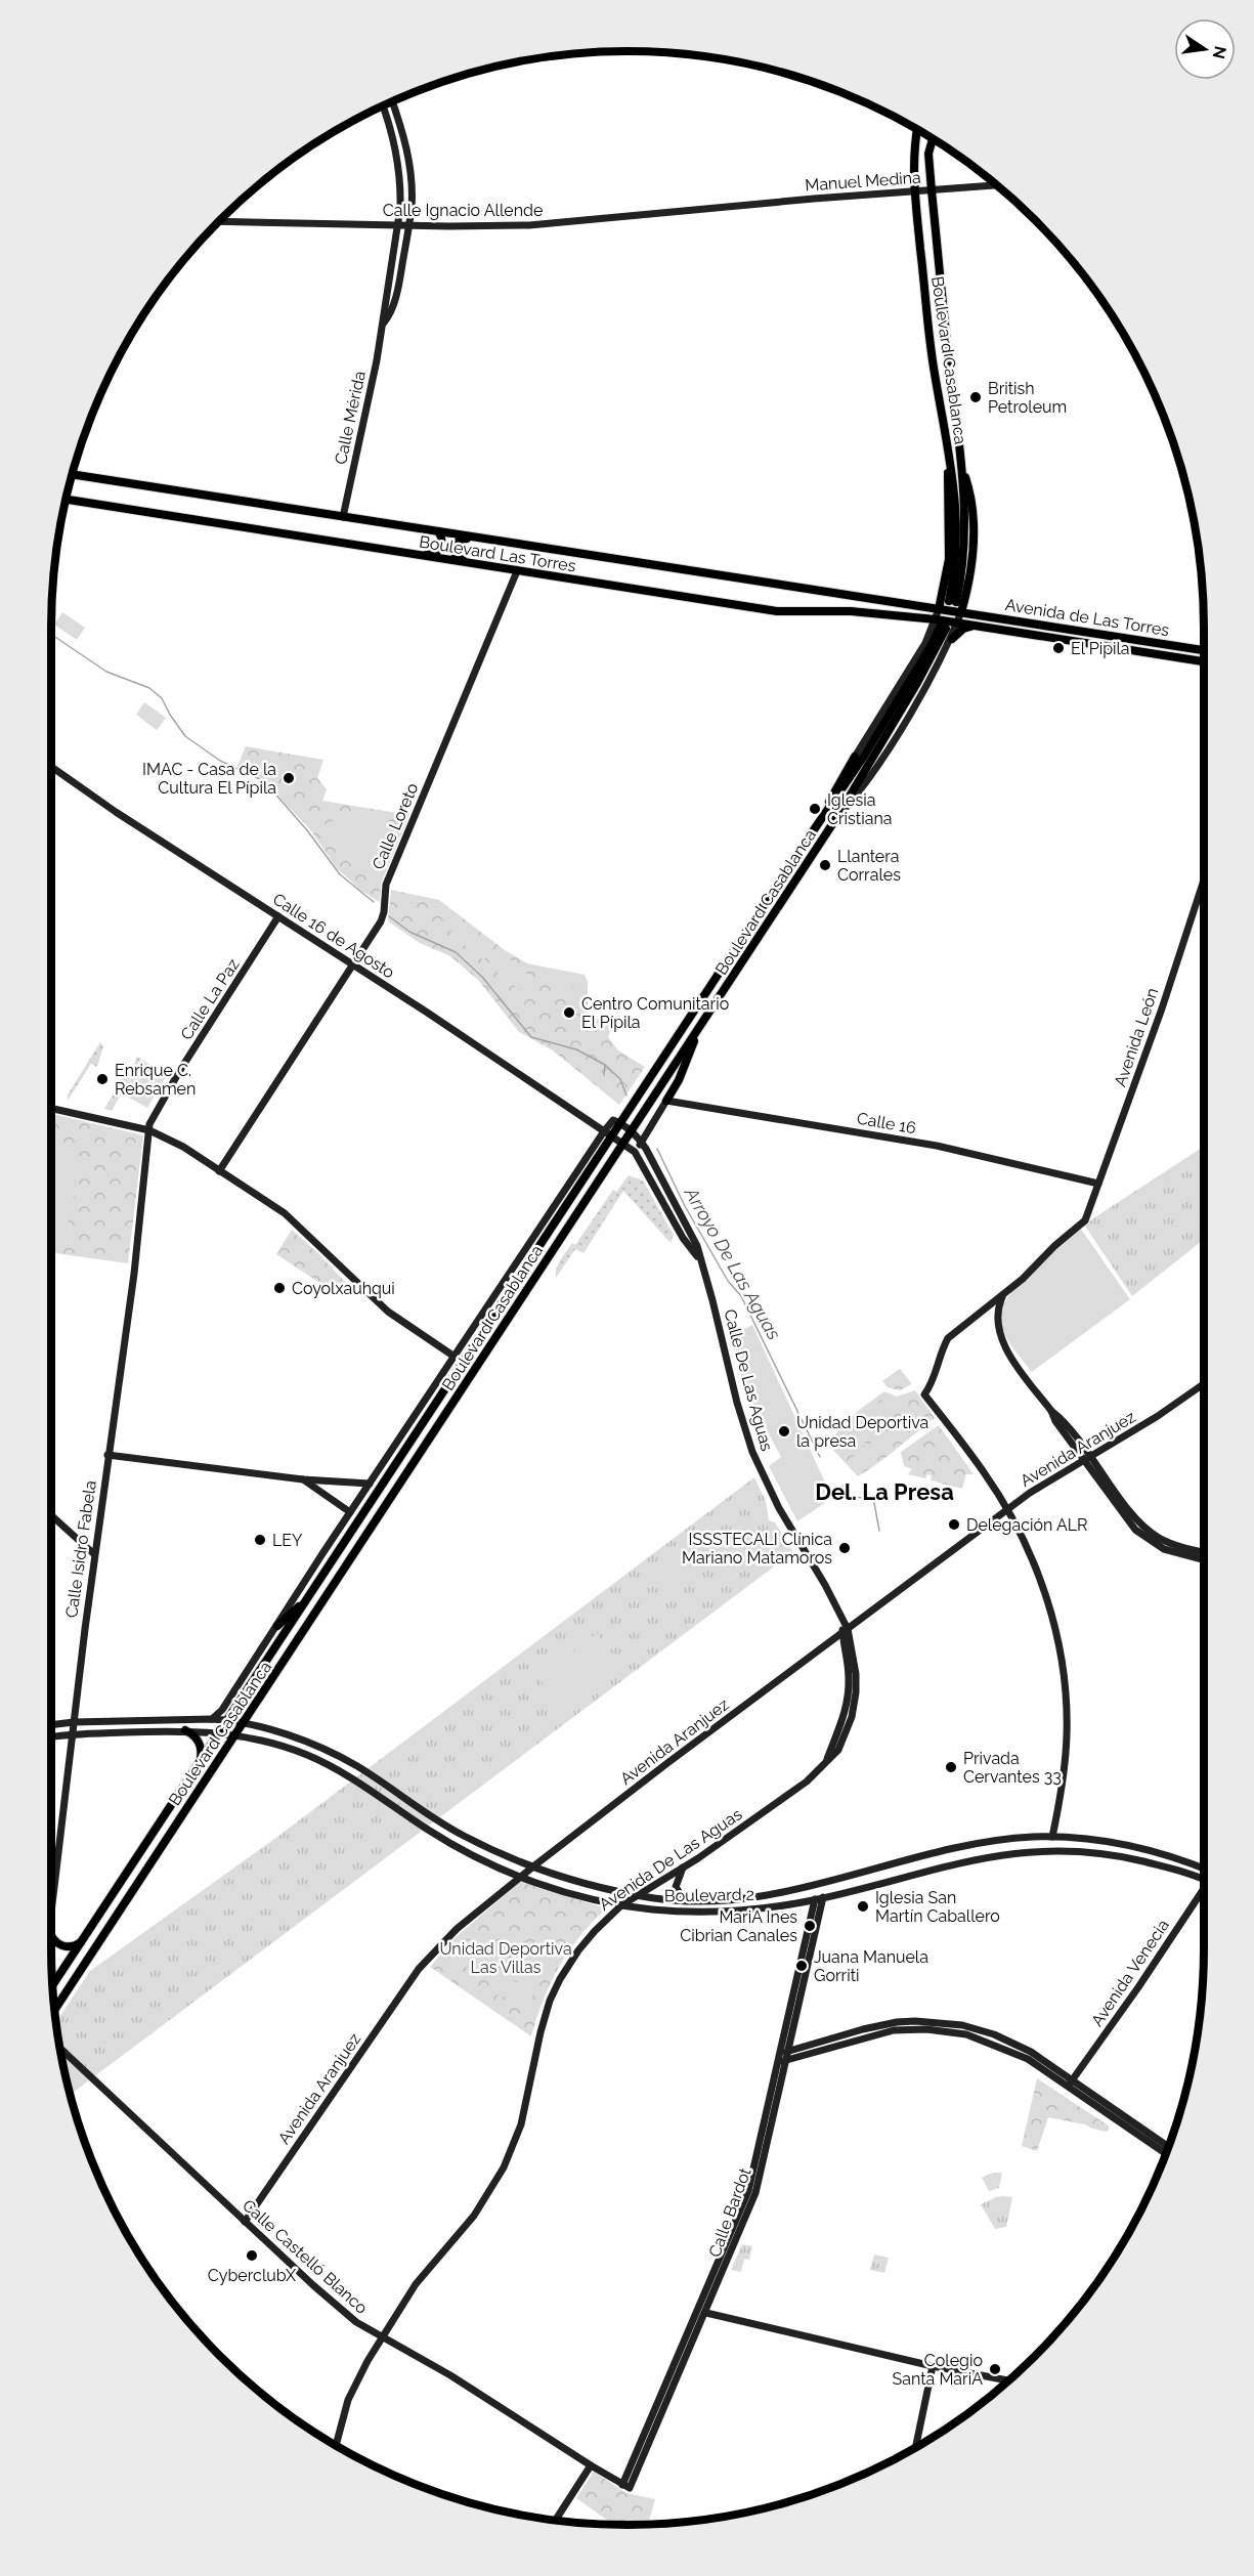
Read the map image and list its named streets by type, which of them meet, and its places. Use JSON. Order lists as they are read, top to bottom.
{
  "streets": {
    "main road": ["Boulevard Casablanca", "Boulevard Las Torres", "Avenida de Las Torres"],
    "street": [
      "Manuel Medina",
      "Calle Ignacio Allende",
      "Calle Mérida",
      "Calle Loreto",
      "Calle 16 de Agosto",
      "Calle La Paz",
      "Avenida León",
      "Calle 16",
      "Calle De Las Aguas",
      "Avenida Aranjuez",
      "Calle Isidro Fabela",
      "Avenida De Las Aguas",
      "Boulevard 2",
      "Avenida Venecia",
      "Calle Bardot",
      "Calle Castelló Blanco"
    ]
  },
  "crossings": [
    ["Manuel Medina", "Calle Ignacio Allende"],
    ["Manuel Medina", "Boulevard Casablanca"],
    ["Boulevard Casablanca", "Boulevard Las Torres"],
    ["Boulevard Casablanca", "Calle 16 de Agosto"],
    ["Boulevard Casablanca", "Calle De Las Aguas"],
    ["Boulevard Casablanca", "Boulevard 2"],
    ["Calle Mérida", "Boulevard Las Torres"],
    ["Boulevard Las Torres", "Avenida de Las Torres"],
    ["Boulevard Las Torres", "Calle Loreto"],
    ["Calle Loreto", "Calle 16 de Agosto"],
    ["Calle 16 de Agosto", "Calle La Paz"],
    ["Calle 16 de Agosto", "Calle De Las Aguas"],
    ["Calle La Paz", "Calle Isidro Fabela"],
    ["Avenida León", "Calle 16"],
    ["Avenida León", "Avenida Aranjuez"],
    ["Calle De Las Aguas", "Avenida De Las Aguas"],
    ["Avenida Aranjuez", "Avenida De Las Aguas"],
    ["Avenida Aranjuez", "Boulevard 2"],
    ["Avenida Aranjuez", "Calle Castelló Blanco"],
    ["Calle Isidro Fabela", "Boulevard 2"],
    ["Avenida De Las Aguas", "Boulevard 2"],
    ["Avenida De Las Aguas", "Calle Castelló Blanco"],
    ["Boulevard 2", "Calle Bardot"],
    ["Calle Bardot", "Calle Castelló Blanco"]
  ],
  "districts": ["Del. La Presa"],
  "water": ["Arroyo De Las Aguas"],
  "parks": ["Unidad Deportiva Las Villas"],
  "places": [
    "British Petroleum",
    "El Pipila",
    "IMAC - Casa de la Cultura El Pípila",
    "Iglesia Cristiana",
    "Llantera Corrales",
    "Centro Comunitario El Pípila",
    "Enrique C. Rebsamen",
    "Coyolxauhqui",
    "Unidad Deportiva la presa",
    "Delegación ALR",
    "LEY",
    "ISSSTECALI Clínica Mariano Matamoros",
    "Privada Cervantes 33",
    "Iglesia San Martín Caballero",
    "MariA Ines Cibrian Canales",
    "Juana Manuela Gorriti",
    "CyberclubX",
    "Colegio Santa MariA"
  ],
  "north": "right"
}
